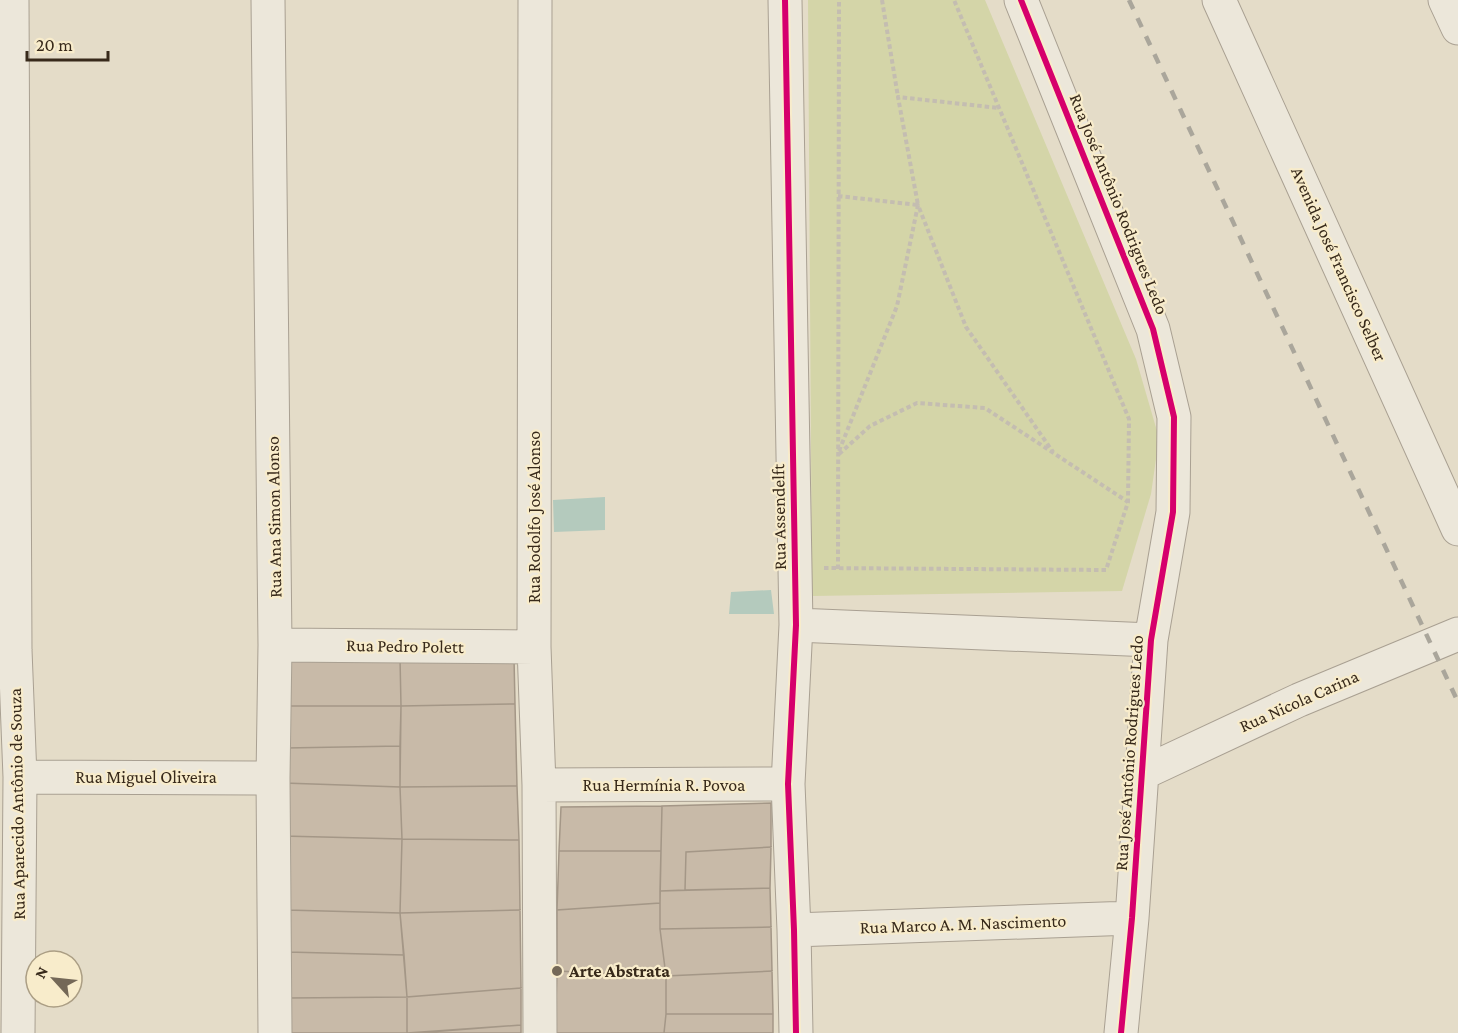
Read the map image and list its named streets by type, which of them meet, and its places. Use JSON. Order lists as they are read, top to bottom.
{
  "streets": {
    "street": [
      "Rua José Antônio Rodrigues Ledo",
      "Avenida José Francisco Selber",
      "Rua Ana Simon Alonso",
      "Rua Rodolfo José Alonso",
      "Rua Assendelft",
      "Rua Pedro Polett",
      "Rua Nicola Carina",
      "Rua Miguel Oliveira",
      "Rua Hermínia R. Povoa",
      "Rua Aparecido Antônio de Souza",
      "Rua Marco A. M. Nascimento"
    ]
  },
  "crossings": [
    ["Rua José Antônio Rodrigues Ledo", "Rua Nicola Carina"],
    ["Rua José Antônio Rodrigues Ledo", "Rua Marco A. M. Nascimento"],
    ["Rua Ana Simon Alonso", "Rua Pedro Polett"],
    ["Rua Ana Simon Alonso", "Rua Miguel Oliveira"],
    ["Rua Rodolfo José Alonso", "Rua Pedro Polett"],
    ["Rua Rodolfo José Alonso", "Rua Hermínia R. Povoa"],
    ["Rua Assendelft", "Rua Hermínia R. Povoa"],
    ["Rua Assendelft", "Rua Marco A. M. Nascimento"],
    ["Rua Miguel Oliveira", "Rua Aparecido Antônio de Souza"]
  ],
  "places": ["Arte Abstrata"],
  "scale_bar": "20 m",
  "north": "top left"
}
